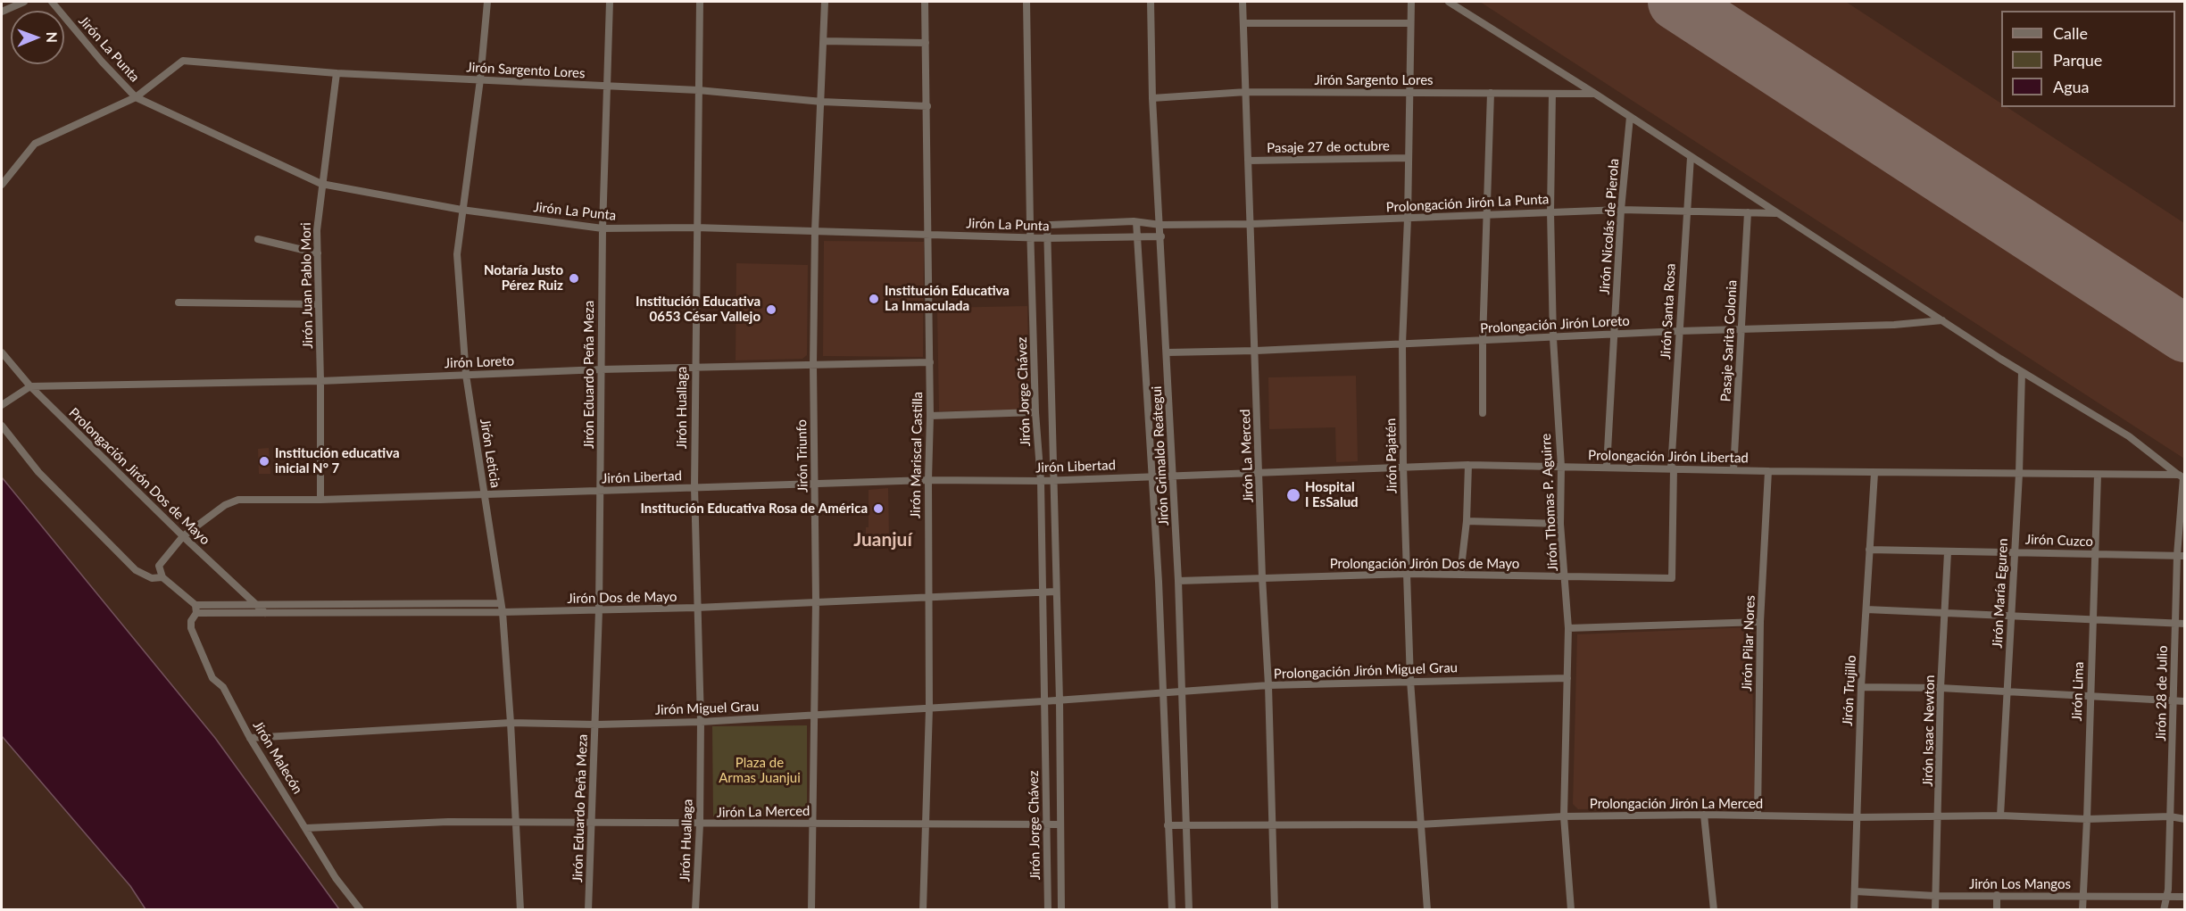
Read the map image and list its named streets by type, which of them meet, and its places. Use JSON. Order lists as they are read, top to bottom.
{
  "streets": {
    "street": [
      "Jirón La Punta",
      "Jirón Sargento Lores",
      "Pasaje 27 de octubre",
      "Prolongación Jirón La Punta",
      "Jirón Nicolás de Pierola",
      "Jirón Juan Pablo Mori",
      "Jirón Santa Rosa",
      "Prolongación Jirón Loreto",
      "Pasaje Sarita Colonia",
      "Jirón Loreto",
      "Jirón Eduardo Peña Meza",
      "Jirón Jorge Chávez",
      "Jirón Huallaga",
      "Jirón Leticia",
      "Jirón Mariscal Castilla",
      "Jirón Triunfo",
      "Jirón Grimaldo Reátegui",
      "Jirón La Merced",
      "Jirón Pajatén",
      "Prolongación Jirón Libertad",
      "Jirón Libertad",
      "Prolongación Jirón Dos de Mayo",
      "Jirón Thomas P. Aguirre",
      "Jirón Cuzco",
      "Jirón María Eguren",
      "Jirón Dos de Mayo",
      "Jirón Pilar Nores",
      "Prolongación Jirón Miguel Grau",
      "Jirón Trujillo",
      "Jirón Lima",
      "Jirón 28 de Julio",
      "Jirón Miguel Grau",
      "Jirón Isaac Newton",
      "Jirón Malecón",
      "Prolongación Jirón La Merced",
      "Jirón Los Mangos"
    ]
  },
  "crossings": [
    ["Jirón La Punta", "Jirón Sargento Lores"],
    ["Jirón La Punta", "Prolongación Jirón La Punta"],
    ["Jirón La Punta", "Jirón Juan Pablo Mori"],
    ["Jirón La Punta", "Jirón Eduardo Peña Meza"],
    ["Jirón La Punta", "Jirón Jorge Chávez"],
    ["Jirón La Punta", "Jirón Huallaga"],
    ["Jirón La Punta", "Jirón Leticia"],
    ["Jirón La Punta", "Jirón Mariscal Castilla"],
    ["Jirón La Punta", "Jirón Triunfo"],
    ["Jirón La Punta", "Jirón Grimaldo Reátegui"],
    ["Jirón Sargento Lores", "Jirón Juan Pablo Mori"],
    ["Jirón Sargento Lores", "Jirón Eduardo Peña Meza"],
    ["Jirón Sargento Lores", "Jirón Huallaga"],
    ["Jirón Sargento Lores", "Jirón Leticia"],
    ["Jirón Sargento Lores", "Jirón Mariscal Castilla"],
    ["Jirón Sargento Lores", "Jirón Triunfo"],
    ["Jirón Sargento Lores", "Jirón Grimaldo Reátegui"],
    ["Jirón Sargento Lores", "Jirón La Merced"],
    ["Jirón Sargento Lores", "Jirón Pajatén"],
    ["Jirón Sargento Lores", "Jirón Thomas P. Aguirre"],
    ["Pasaje 27 de octubre", "Jirón La Merced"],
    ["Pasaje 27 de octubre", "Jirón Pajatén"],
    ["Prolongación Jirón La Punta", "Jirón Nicolás de Pierola"],
    ["Prolongación Jirón La Punta", "Jirón Santa Rosa"],
    ["Prolongación Jirón La Punta", "Pasaje Sarita Colonia"],
    ["Prolongación Jirón La Punta", "Jirón Grimaldo Reátegui"],
    ["Prolongación Jirón La Punta", "Jirón La Merced"],
    ["Prolongación Jirón La Punta", "Jirón Pajatén"],
    ["Prolongación Jirón La Punta", "Jirón Thomas P. Aguirre"],
    ["Jirón Nicolás de Pierola", "Prolongación Jirón Loreto"],
    ["Jirón Nicolás de Pierola", "Prolongación Jirón Libertad"],
    ["Jirón Juan Pablo Mori", "Jirón Loreto"],
    ["Jirón Juan Pablo Mori", "Jirón Libertad"],
    ["Jirón Santa Rosa", "Prolongación Jirón Loreto"],
    ["Jirón Santa Rosa", "Prolongación Jirón Libertad"],
    ["Jirón Santa Rosa", "Prolongación Jirón Dos de Mayo"],
    ["Prolongación Jirón Loreto", "Pasaje Sarita Colonia"],
    ["Prolongación Jirón Loreto", "Jirón Grimaldo Reátegui"],
    ["Prolongación Jirón Loreto", "Jirón La Merced"],
    ["Prolongación Jirón Loreto", "Jirón Pajatén"],
    ["Prolongación Jirón Loreto", "Jirón Thomas P. Aguirre"],
    ["Pasaje Sarita Colonia", "Prolongación Jirón Libertad"],
    ["Jirón Loreto", "Jirón Eduardo Peña Meza"],
    ["Jirón Loreto", "Jirón Huallaga"],
    ["Jirón Loreto", "Jirón Leticia"],
    ["Jirón Loreto", "Jirón Mariscal Castilla"],
    ["Jirón Loreto", "Jirón Triunfo"],
    ["Jirón Loreto", "Prolongación Jirón Dos de Mayo"],
    ["Jirón Eduardo Peña Meza", "Jirón La Merced"],
    ["Jirón Eduardo Peña Meza", "Jirón Libertad"],
    ["Jirón Eduardo Peña Meza", "Jirón Dos de Mayo"],
    ["Jirón Eduardo Peña Meza", "Jirón Miguel Grau"],
    ["Jirón Jorge Chávez", "Jirón La Merced"],
    ["Jirón Jorge Chávez", "Jirón Libertad"],
    ["Jirón Jorge Chávez", "Jirón Dos de Mayo"],
    ["Jirón Jorge Chávez", "Jirón Miguel Grau"],
    ["Jirón Huallaga", "Jirón La Merced"],
    ["Jirón Huallaga", "Jirón Libertad"],
    ["Jirón Huallaga", "Jirón Dos de Mayo"],
    ["Jirón Huallaga", "Jirón Miguel Grau"],
    ["Jirón Leticia", "Jirón La Merced"],
    ["Jirón Leticia", "Jirón Libertad"],
    ["Jirón Leticia", "Jirón Dos de Mayo"],
    ["Jirón Leticia", "Jirón Miguel Grau"],
    ["Jirón Mariscal Castilla", "Jirón La Merced"],
    ["Jirón Mariscal Castilla", "Jirón Libertad"],
    ["Jirón Mariscal Castilla", "Jirón Dos de Mayo"],
    ["Jirón Mariscal Castilla", "Jirón Miguel Grau"],
    ["Jirón Triunfo", "Jirón La Merced"],
    ["Jirón Triunfo", "Jirón Libertad"],
    ["Jirón Triunfo", "Jirón Dos de Mayo"],
    ["Jirón Triunfo", "Jirón Miguel Grau"],
    ["Jirón Grimaldo Reátegui", "Prolongación Jirón Libertad"],
    ["Jirón Grimaldo Reátegui", "Jirón Libertad"],
    ["Jirón Grimaldo Reátegui", "Prolongación Jirón Dos de Mayo"],
    ["Jirón Grimaldo Reátegui", "Prolongación Jirón Miguel Grau"],
    ["Jirón Grimaldo Reátegui", "Jirón Miguel Grau"],
    ["Jirón Grimaldo Reátegui", "Prolongación Jirón La Merced"],
    ["Jirón La Merced", "Prolongación Jirón Libertad"],
    ["Jirón La Merced", "Prolongación Jirón Dos de Mayo"],
    ["Jirón La Merced", "Prolongación Jirón Miguel Grau"],
    ["Jirón La Merced", "Jirón Malecón"],
    ["Jirón La Merced", "Prolongación Jirón La Merced"],
    ["Jirón Pajatén", "Prolongación Jirón Libertad"],
    ["Jirón Pajatén", "Prolongación Jirón Dos de Mayo"],
    ["Jirón Pajatén", "Prolongación Jirón Miguel Grau"],
    ["Jirón Pajatén", "Prolongación Jirón La Merced"],
    ["Prolongación Jirón Libertad", "Jirón Libertad"],
    ["Prolongación Jirón Libertad", "Jirón Thomas P. Aguirre"],
    ["Prolongación Jirón Libertad", "Jirón María Eguren"],
    ["Prolongación Jirón Libertad", "Jirón Pilar Nores"],
    ["Prolongación Jirón Libertad", "Jirón Trujillo"],
    ["Prolongación Jirón Libertad", "Jirón Lima"],
    ["Prolongación Jirón Libertad", "Jirón 28 de Julio"],
    ["Jirón Libertad", "Prolongación Jirón Dos de Mayo"],
    ["Prolongación Jirón Dos de Mayo", "Jirón Thomas P. Aguirre"],
    ["Prolongación Jirón Dos de Mayo", "Jirón Dos de Mayo"],
    ["Jirón Thomas P. Aguirre", "Prolongación Jirón Miguel Grau"],
    ["Jirón Thomas P. Aguirre", "Prolongación Jirón La Merced"],
    ["Jirón Cuzco", "Jirón María Eguren"],
    ["Jirón Cuzco", "Jirón Trujillo"],
    ["Jirón Cuzco", "Jirón Lima"],
    ["Jirón Cuzco", "Jirón 28 de Julio"],
    ["Jirón Cuzco", "Jirón Isaac Newton"],
    ["Jirón María Eguren", "Prolongación Jirón La Merced"],
    ["Jirón Dos de Mayo", "Jirón Malecón"],
    ["Jirón Pilar Nores", "Prolongación Jirón La Merced"],
    ["Prolongación Jirón Miguel Grau", "Jirón Miguel Grau"],
    ["Jirón Trujillo", "Prolongación Jirón La Merced"],
    ["Jirón Trujillo", "Jirón Los Mangos"],
    ["Jirón Lima", "Prolongación Jirón La Merced"],
    ["Jirón Lima", "Jirón Los Mangos"],
    ["Jirón 28 de Julio", "Prolongación Jirón La Merced"],
    ["Jirón 28 de Julio", "Jirón Los Mangos"],
    ["Jirón Miguel Grau", "Jirón Malecón"],
    ["Jirón Isaac Newton", "Prolongación Jirón La Merced"],
    ["Jirón Isaac Newton", "Jirón Los Mangos"]
  ],
  "districts": ["Juanjuí"],
  "parks": ["Plaza de Armas Juanjui"],
  "places": [
    "Notaría Justo Pérez Ruiz",
    "Institución Educativa La Inmaculada",
    "Institución Educativa 0653 César Vallejo",
    "Institución educativa inicial N° 7",
    "Hospital I EsSalud",
    "Institución Educativa Rosa de América"
  ],
  "legend": ["Calle", "Parque", "Agua"],
  "north": "right"
}
